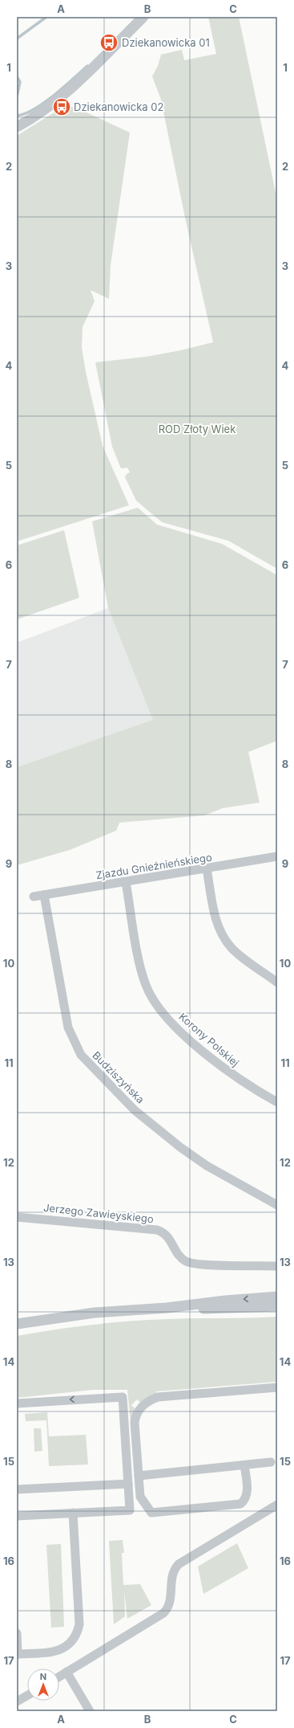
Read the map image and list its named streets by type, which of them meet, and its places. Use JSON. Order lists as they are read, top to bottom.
{
  "streets": {
    "street": [
      "Zjazdu Gnieźnieńskiego",
      "Korony Polskiej",
      "Budziszyńska",
      "Jerzego Zawieyskiego"
    ]
  },
  "crossings": [
    ["Zjazdu Gnieźnieńskiego", "Korony Polskiej"],
    ["Zjazdu Gnieźnieńskiego", "Budziszyńska"]
  ],
  "parks": ["ROD Złoty Wiek"],
  "places": {
    "bus stop": ["Dziekanowicka 01", "Dziekanowicka 02"]
  },
  "north": "top",
  "grid": {
    "columns": ["A", "B", "C"],
    "rows": [
      "1",
      "2",
      "3",
      "4",
      "5",
      "6",
      "7",
      "8",
      "9",
      "10",
      "11",
      "12",
      "13",
      "14",
      "15",
      "16",
      "17"
    ]
  }
}
